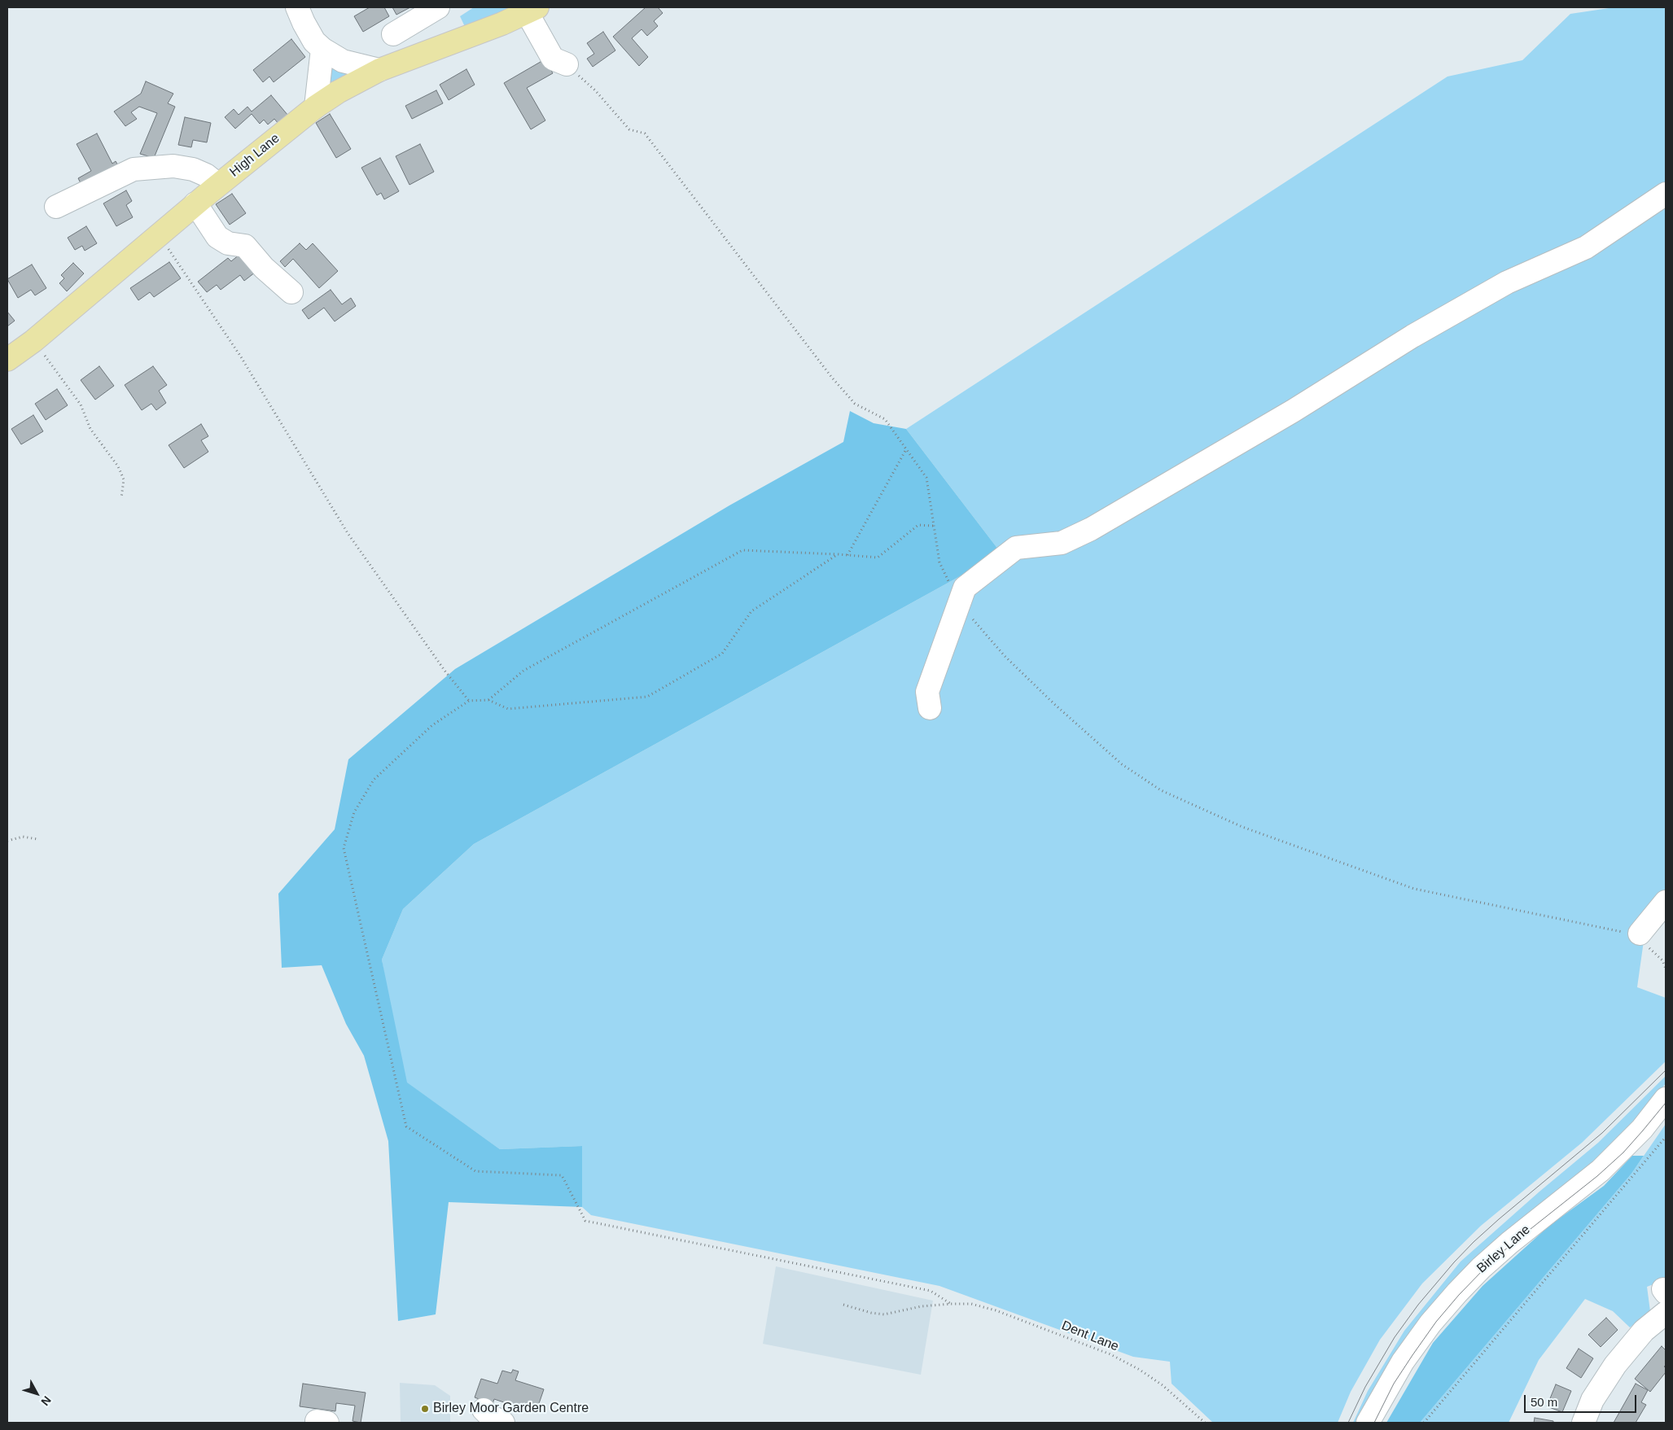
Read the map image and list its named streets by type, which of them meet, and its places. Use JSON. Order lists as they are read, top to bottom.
{
  "streets": {
    "main road": ["High Lane"],
    "street": ["Birley Lane"],
    "path": ["Dent Lane"]
  },
  "places": ["Birley Moor Garden Centre"],
  "scale_bar": "50 m",
  "north": "bottom right"
}
